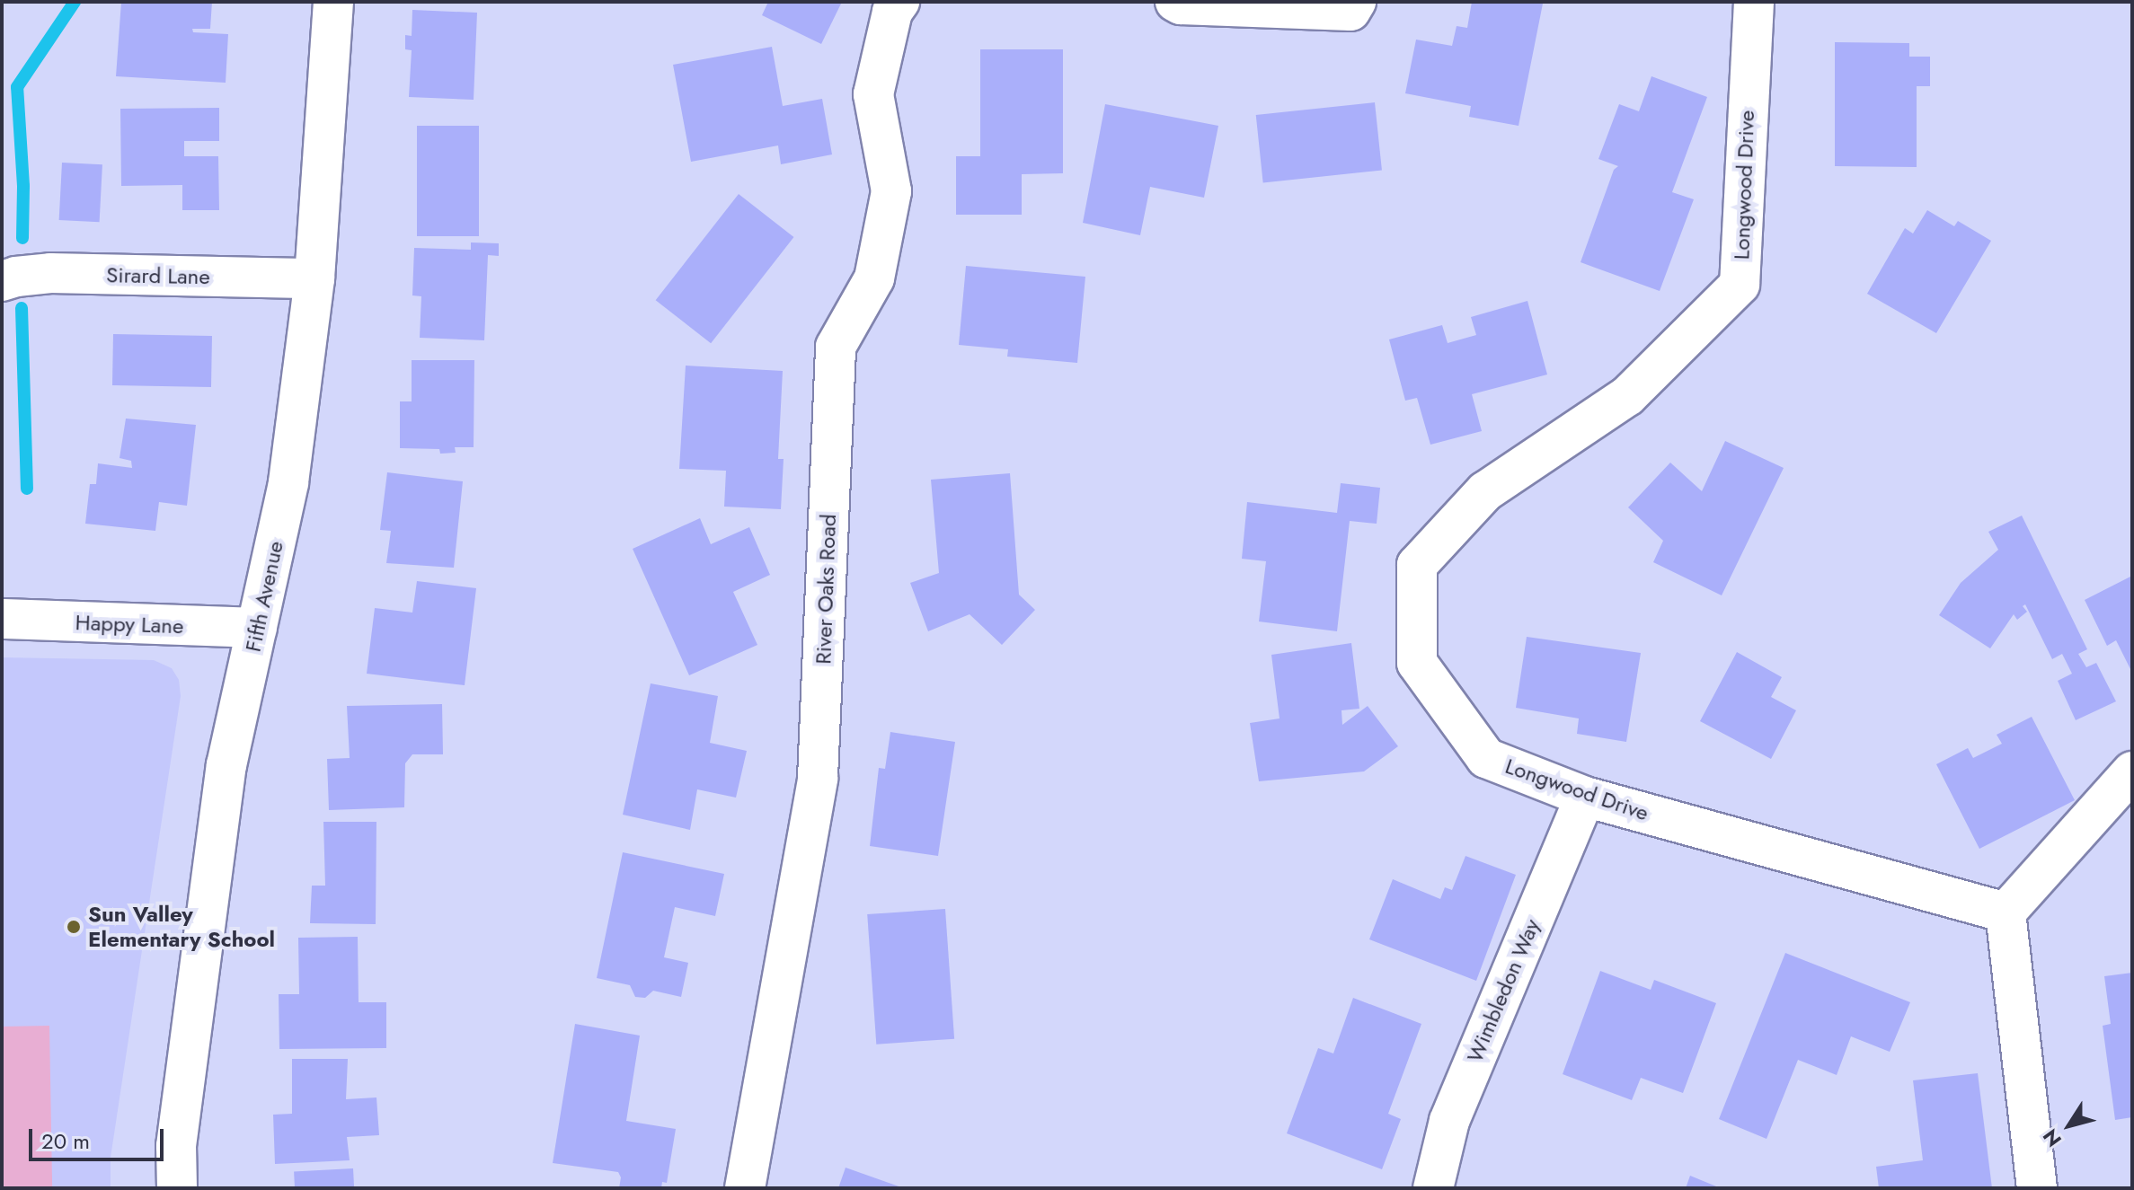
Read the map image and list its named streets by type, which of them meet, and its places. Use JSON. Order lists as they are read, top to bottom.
{
  "streets": {
    "street": [
      "Longwood Drive",
      "Sirard Lane",
      "River Oaks Road",
      "Fifth Avenue",
      "Happy Lane",
      "Wimbledon Way"
    ]
  },
  "crossings": [
    ["Longwood Drive", "Wimbledon Way"],
    ["Sirard Lane", "Fifth Avenue"],
    ["Fifth Avenue", "Happy Lane"]
  ],
  "places": ["Sun Valley Elementary School"],
  "scale_bar": "20 m",
  "north": "bottom left"
}
